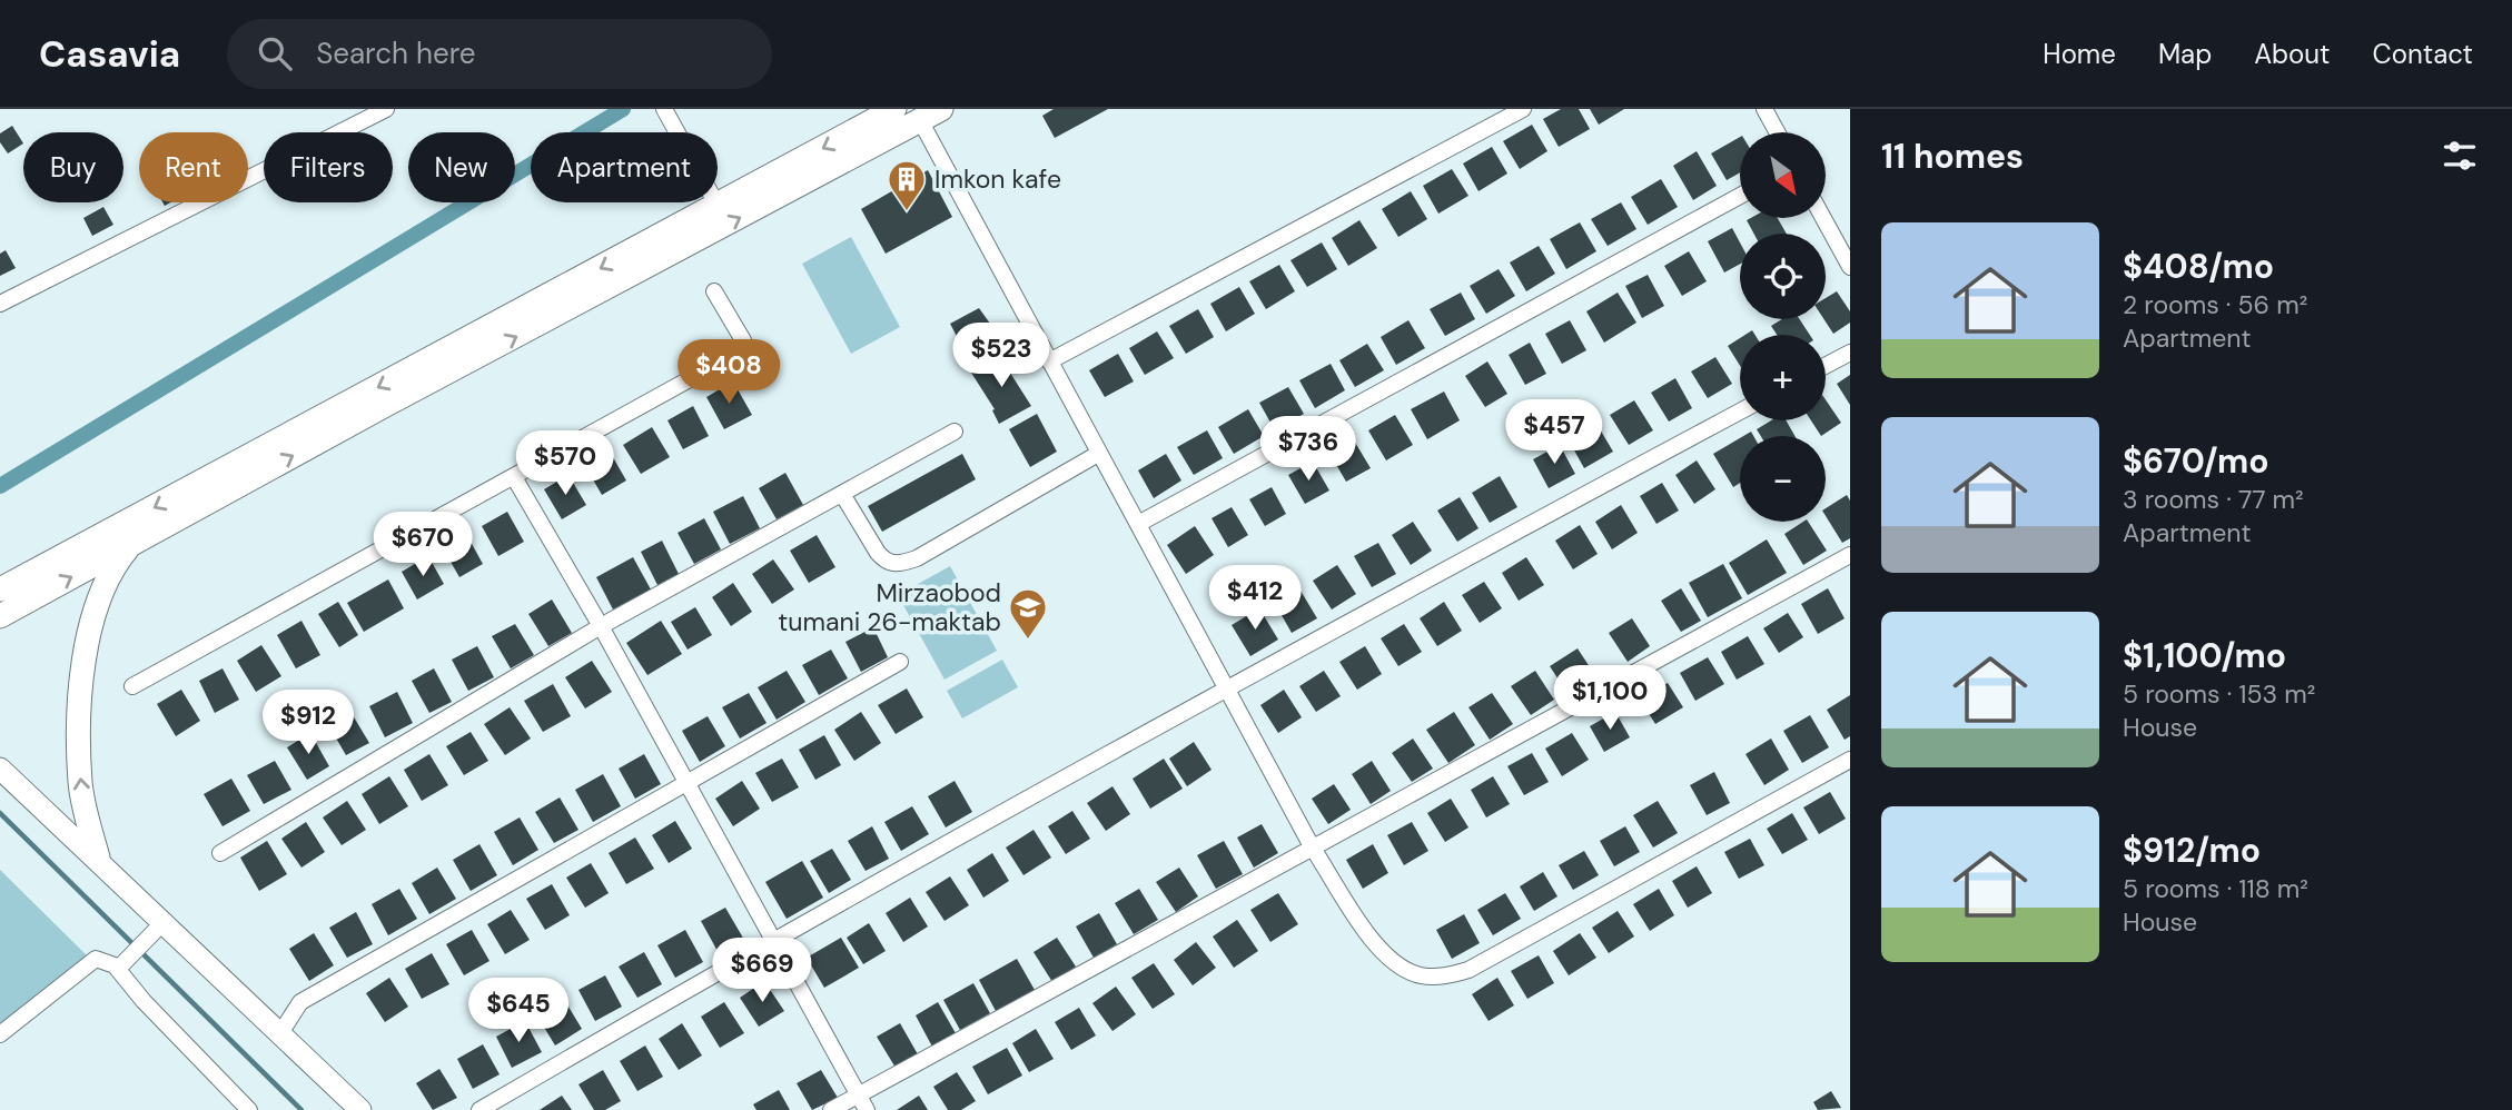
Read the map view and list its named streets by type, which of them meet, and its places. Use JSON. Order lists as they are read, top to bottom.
{
  "places": {
    "building": ["Imkon kafe"],
    "school or university": ["Mirzaobod tumani 26-maktab"]
  },
  "north": "bottom right",
  "page": {
    "header": "Casavia",
    "search": "Search here",
    "nav": [
      "Home",
      "Map",
      "About",
      "Contact"
    ],
    "heading": "11 homes",
    "map_buttons": ["+", "−"],
    "chip": [
      "Buy",
      "Rent",
      "Filters",
      "New",
      "Apartment"
    ],
    "list": [
      {
        "name": "$408/mo",
        "note": "2 rooms · 56 m² · Apartment"
      },
      {
        "name": "$670/mo",
        "note": "3 rooms · 77 m² · Apartment"
      },
      {
        "name": "$1,100/mo",
        "note": "5 rooms · 153 m² · House"
      },
      {
        "name": "$912/mo",
        "note": "5 rooms · 118 m² · House"
      }
    ],
    "price": [
      "$523",
      "$408",
      "$457",
      "$736",
      "$570",
      "$670",
      "$412",
      "$1,100",
      "$912",
      "$669",
      "$645"
    ]
  }
}
